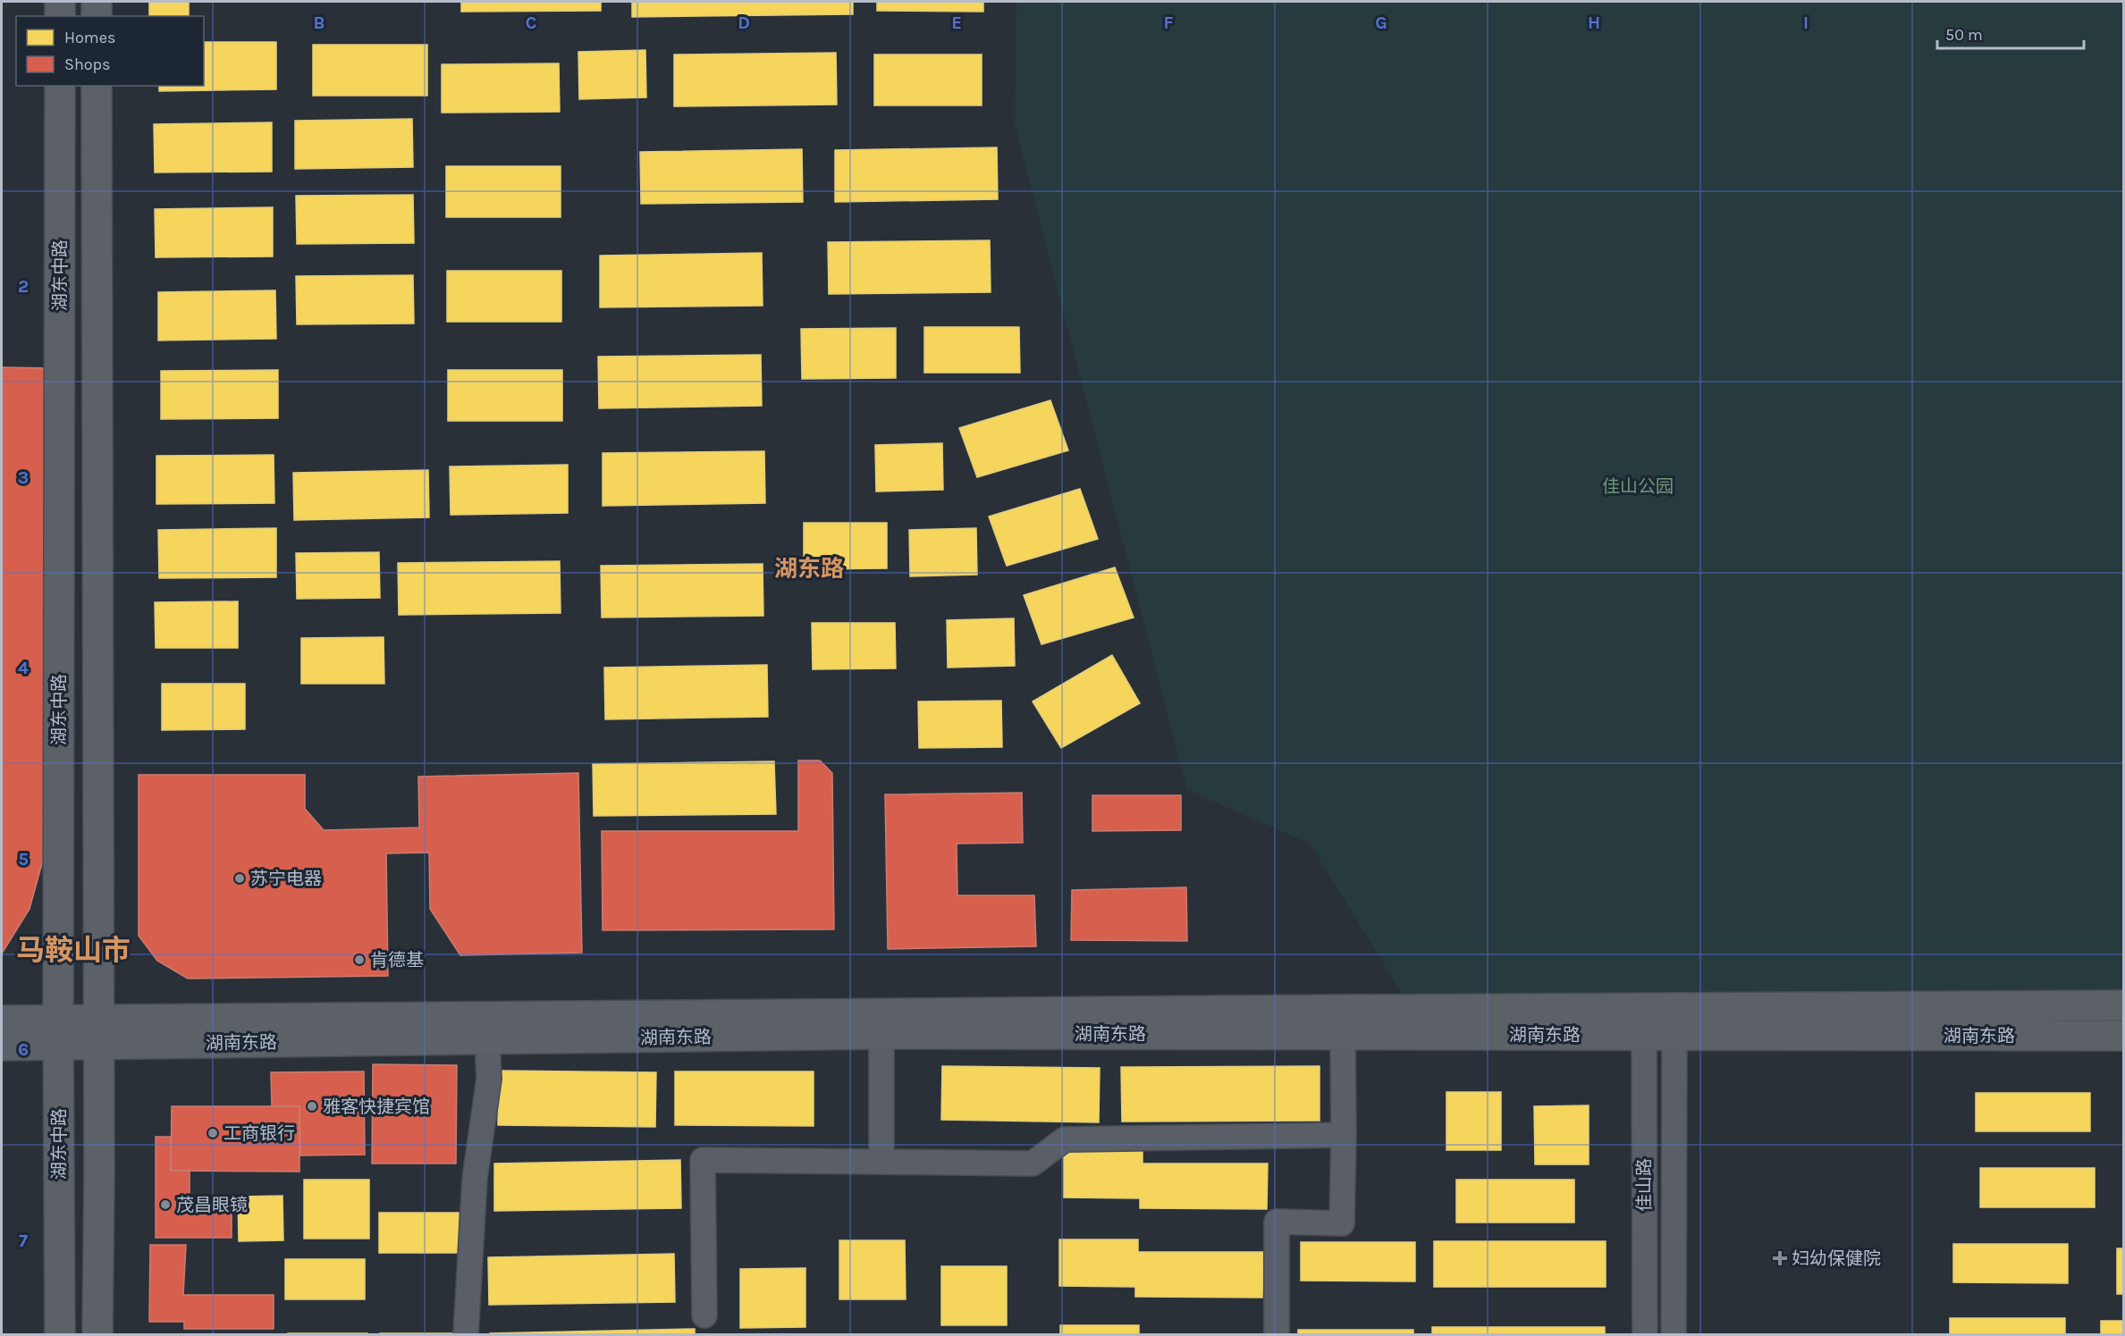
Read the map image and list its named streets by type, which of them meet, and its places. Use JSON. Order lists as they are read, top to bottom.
{
  "streets": {
    "main road": ["湖东中路", "湖南东路"],
    "street": ["佳山路"]
  },
  "crossings": [
    ["湖东中路", "湖南东路"],
    ["湖南东路", "佳山路"]
  ],
  "districts": ["湖东路", "马鞍山市"],
  "parks": ["佳山公园"],
  "places": {
    "other": [
      "苏宁电器",
      "肯德基",
      "雅客快捷宾馆",
      "工商银行",
      "茂昌眼镜"
    ],
    "health": ["妇幼保健院"]
  },
  "legend": ["Homes", "Shops"],
  "scale_bar": "50 m",
  "grid": {
    "columns": [
      "B",
      "C",
      "D",
      "E",
      "F",
      "G",
      "H",
      "I"
    ],
    "rows": [
      "2",
      "3",
      "4",
      "5",
      "6",
      "7"
    ]
  }
}
